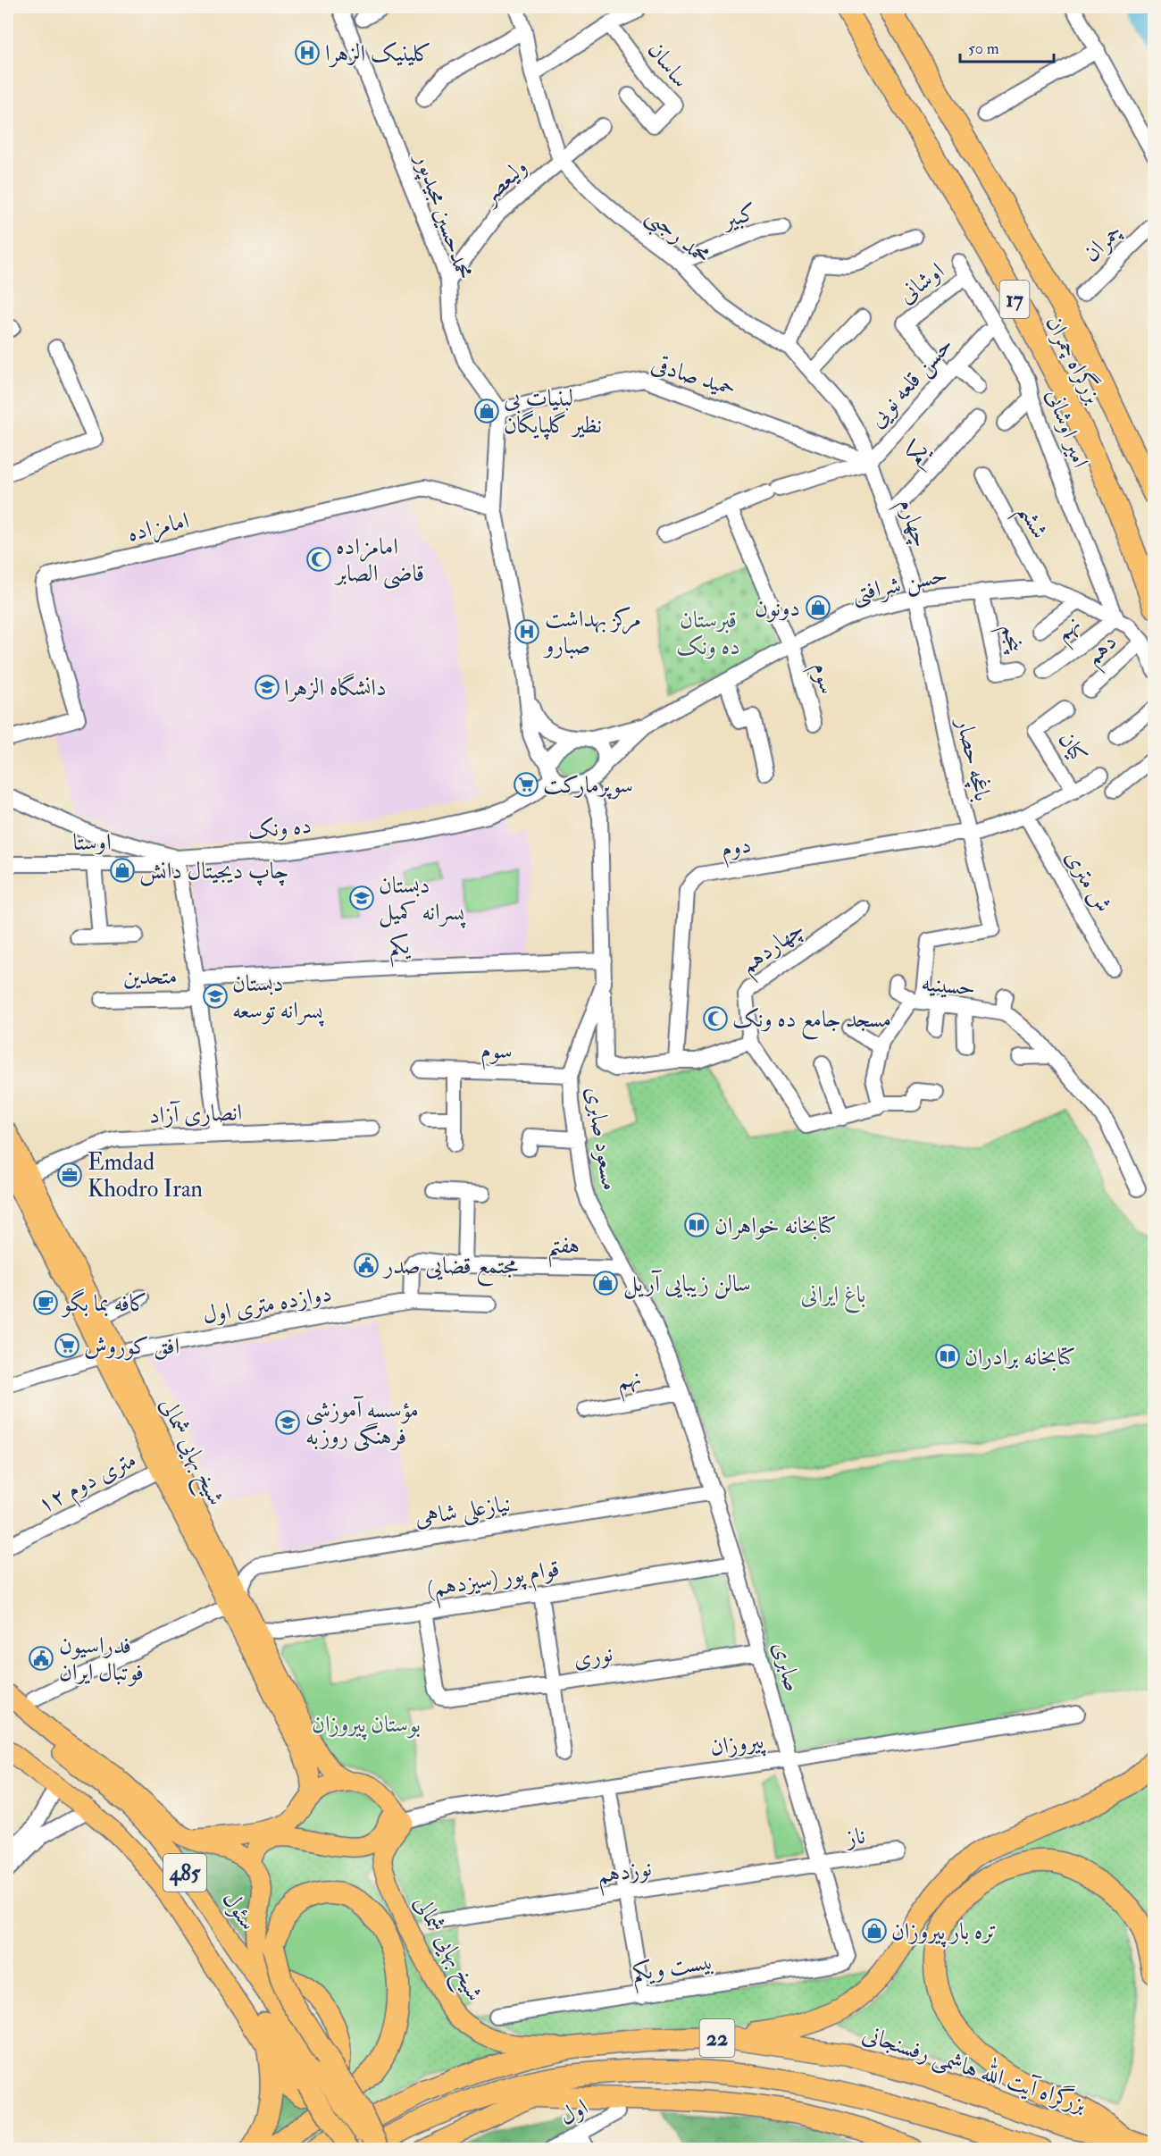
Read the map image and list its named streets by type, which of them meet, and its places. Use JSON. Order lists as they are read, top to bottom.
{
  "streets": {
    "highway": [
      "17",
      "بزرگراه چمران",
      "22",
      "بزرگراه آیت الله هاشمی رفسنجانی"
    ],
    "main road": ["شیخ بهایی شمالی", "485", "سئول"],
    "street": [
      "ساسان",
      "ولیعصر",
      "کبیر",
      "محمدحسین مجیدپور",
      "محمد رجبی",
      "چمران",
      "اوشانی",
      "حمید صادقی",
      "حسن قلعه نویی",
      "امیر اوشانی",
      "یکم",
      "ششم",
      "چهارم",
      "امامزاده",
      "حسن شرافتی",
      "نهم",
      "پنجم",
      "دهم",
      "سوم",
      "کیان",
      "باغچه حصار",
      "ده ونک",
      "اوستا",
      "دوم",
      "ش متری",
      "چهاردهم",
      "متحدین",
      "حسینیه",
      "انصاری آزاد",
      "مسعود صابری",
      "هفتم",
      "دوازده متری اول",
      "۱۲ متری دوم",
      "نیازعلی شاهی",
      "قوام پور (سیزدهم)",
      "نوری",
      "صابری",
      "پیروزان",
      "ناز",
      "نوزدهم",
      "بیست ویکم",
      "اول"
    ]
  },
  "crossings": [
    ["ولیعصر", "محمدحسین مجیدپور"],
    ["ولیعصر", "محمد رجبی"],
    ["کبیر", "محمد رجبی"],
    ["محمدحسین مجیدپور", "حمید صادقی"],
    ["محمد رجبی", "حمید صادقی"],
    ["محمد رجبی", "حسن قلعه نویی"],
    ["محمد رجبی", "چهارم"],
    ["اوشانی", "حسن قلعه نویی"],
    ["اوشانی", "امیر اوشانی"],
    ["حمید صادقی", "حسن قلعه نویی"],
    ["حمید صادقی", "چهارم"],
    ["حسن قلعه نویی", "چهارم"],
    ["امیر اوشانی", "حسن شرافتی"],
    ["امیر اوشانی", "نهم"],
    ["یکم", "چهارم"],
    ["یکم", "مسعود صابری"],
    ["ششم", "حسن شرافتی"],
    ["چهارم", "حسن شرافتی"],
    ["چهارم", "باغچه حصار"],
    ["حسن شرافتی", "نهم"],
    ["حسن شرافتی", "پنجم"],
    ["حسن شرافتی", "دهم"],
    ["حسن شرافتی", "سوم"],
    ["حسن شرافتی", "باغچه حصار"],
    ["نهم", "مسعود صابری"],
    ["نهم", "صابری"],
    ["سوم", "مسعود صابری"],
    ["کیان", "دوم"],
    ["باغچه حصار", "دوم"],
    ["باغچه حصار", "حسینیه"],
    ["ده ونک", "اوستا"],
    ["ده ونک", "مسعود صابری"],
    ["دوم", "ش متری"],
    ["انصاری آزاد", "شیخ بهایی شمالی"],
    ["مسعود صابری", "هفتم"],
    ["مسعود صابری", "صابری"],
    ["هفتم", "دوازده متری اول"],
    ["دوازده متری اول", "شیخ بهایی شمالی"],
    ["شیخ بهایی شمالی", "۱۲ متری دوم"],
    ["شیخ بهایی شمالی", "نیازعلی شاهی"],
    ["شیخ بهایی شمالی", "قوام پور (سیزدهم)"],
    ["شیخ بهایی شمالی", "پیروزان"],
    ["شیخ بهایی شمالی", "بزرگراه آیت الله هاشمی رفسنجانی"],
    ["نیازعلی شاهی", "صابری"],
    ["قوام پور (سیزدهم)", "نوری"],
    ["قوام پور (سیزدهم)", "صابری"],
    ["نوری", "صابری"],
    ["صابری", "پیروزان"],
    ["صابری", "ناز"],
    ["صابری", "نوزدهم"],
    ["صابری", "بیست ویکم"],
    ["ناز", "نوزدهم"],
    ["22", "بزرگراه آیت الله هاشمی رفسنجانی"]
  ],
  "parks": ["قبرستان ده ونک", "باغ ایرانی", "بوستان پیروزان"],
  "places": {
    "hospital": ["کلینیک الزهرا", "مرکز بهداشت صبارو"],
    "shop": [
      "لبنیات بی نظیر گلپایگان",
      "دونون",
      "چاپ دیجیتال دانش",
      "سالن زیبایی آریل",
      "تره بار پیروزان"
    ],
    "mosque": ["امامزاده قاضی الصابر", "مسجد جامع ده ونک"],
    "school or university": [
      "دانشگاه الزهرا",
      "دبستان پسرانه كميل",
      "دبستان پسرانه توسعه",
      "مؤسسه آموزشی فرهنگی روزبه"
    ],
    "supermarket": ["سوپرمارکت", "افق کوروش"],
    "office": ["Emdad Khodro Iran"],
    "library": ["کتابخانه خواهران", "کتابخانه برادران"],
    "public building": ["مجتمع قضایی صدر", "فدراسیون فوتبال ایران"],
    "cafe": ["کافه بما بگو"]
  },
  "scale_bar": "50 m"
}
